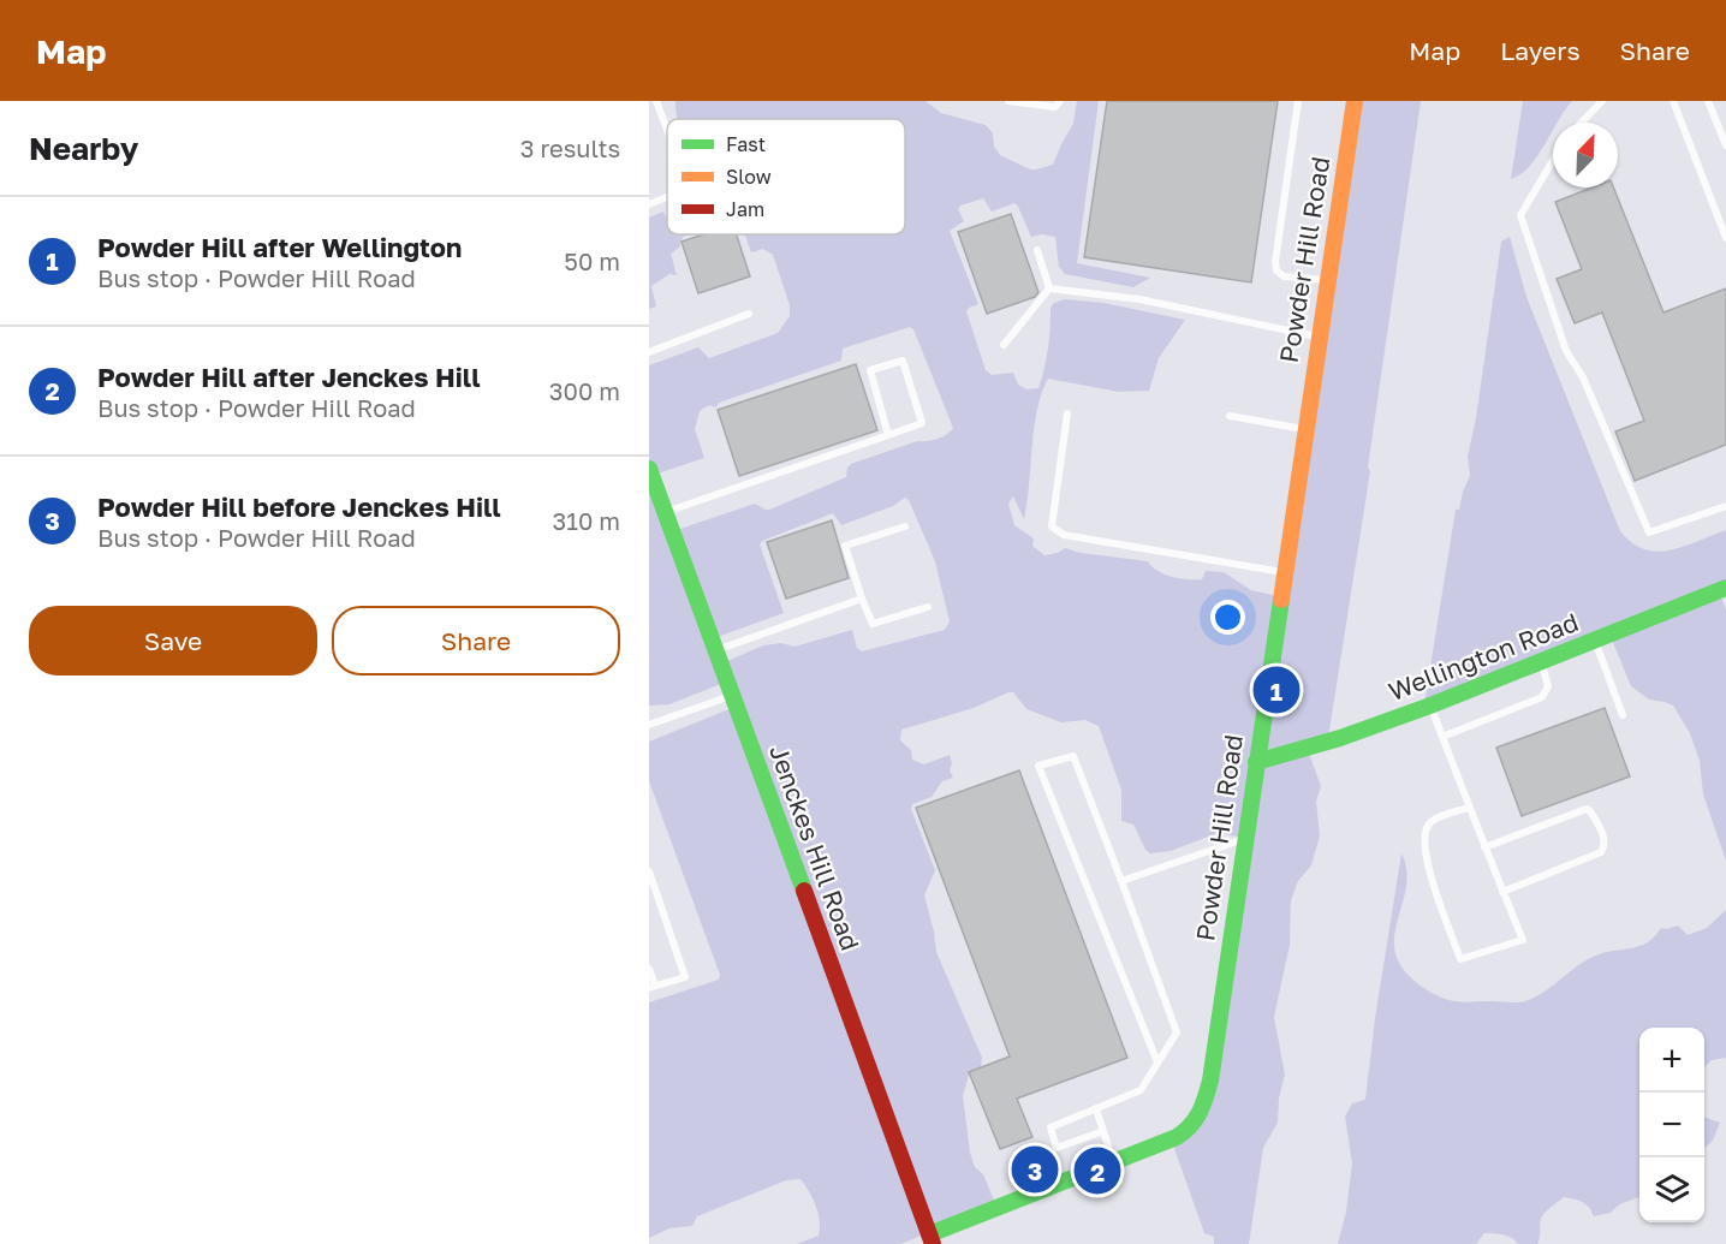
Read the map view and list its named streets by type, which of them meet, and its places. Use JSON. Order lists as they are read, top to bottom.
{
  "streets": {
    "street": ["Powder Hill Road", "Wellington Road", "Jenckes Hill Road"]
  },
  "crossings": [
    ["Powder Hill Road", "Wellington Road"],
    ["Powder Hill Road", "Jenckes Hill Road"]
  ],
  "legend": ["Fast", "Slow", "Jam"],
  "north": "top right",
  "page": {
    "header": "Map",
    "nav": ["Map", "Layers", "Share"],
    "heading": ["Nearby", "3 results"],
    "list": [
      {
        "mark": "1",
        "name": "Powder Hill after Wellington",
        "note": "Bus stop · Powder Hill Road",
        "value": "50 m"
      },
      {
        "mark": "2",
        "name": "Powder Hill after Jenckes Hill",
        "note": "Bus stop · Powder Hill Road",
        "value": "300 m"
      },
      {
        "mark": "3",
        "name": "Powder Hill before Jenckes Hill",
        "note": "Bus stop · Powder Hill Road",
        "value": "310 m"
      }
    ],
    "buttons": ["Save", "Share"],
    "pins": ["1", "3", "2"],
    "map_buttons": ["+", "−"]
  }
}
